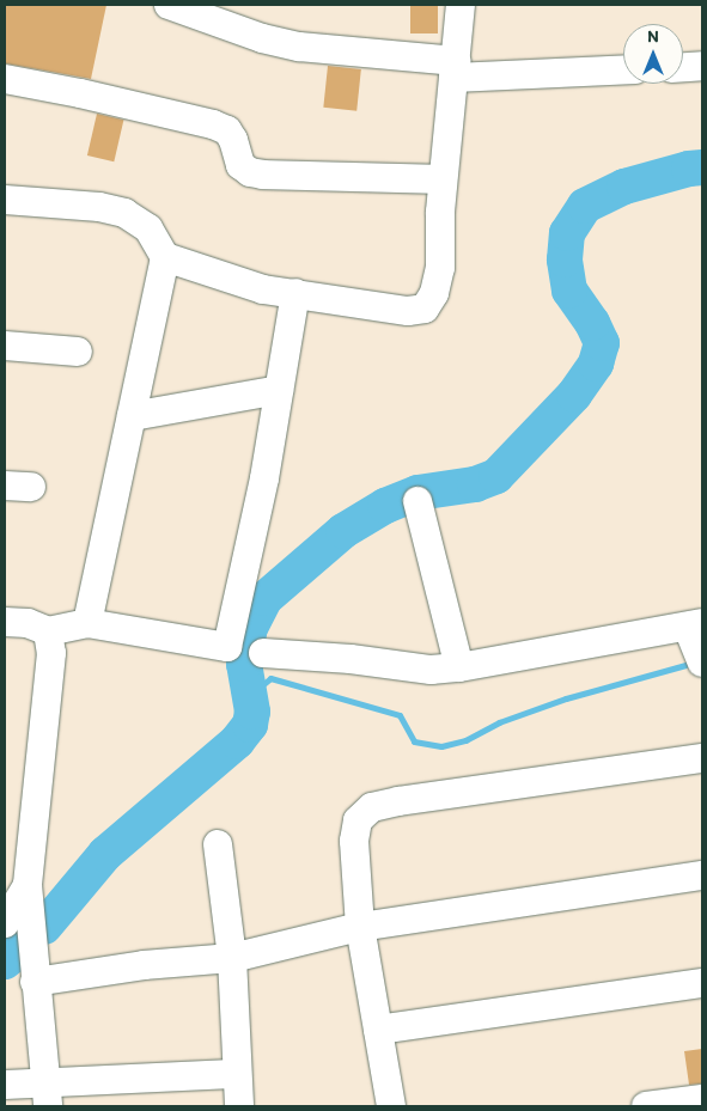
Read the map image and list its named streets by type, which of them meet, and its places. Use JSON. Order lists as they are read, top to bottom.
{
  "north": "top"
}
